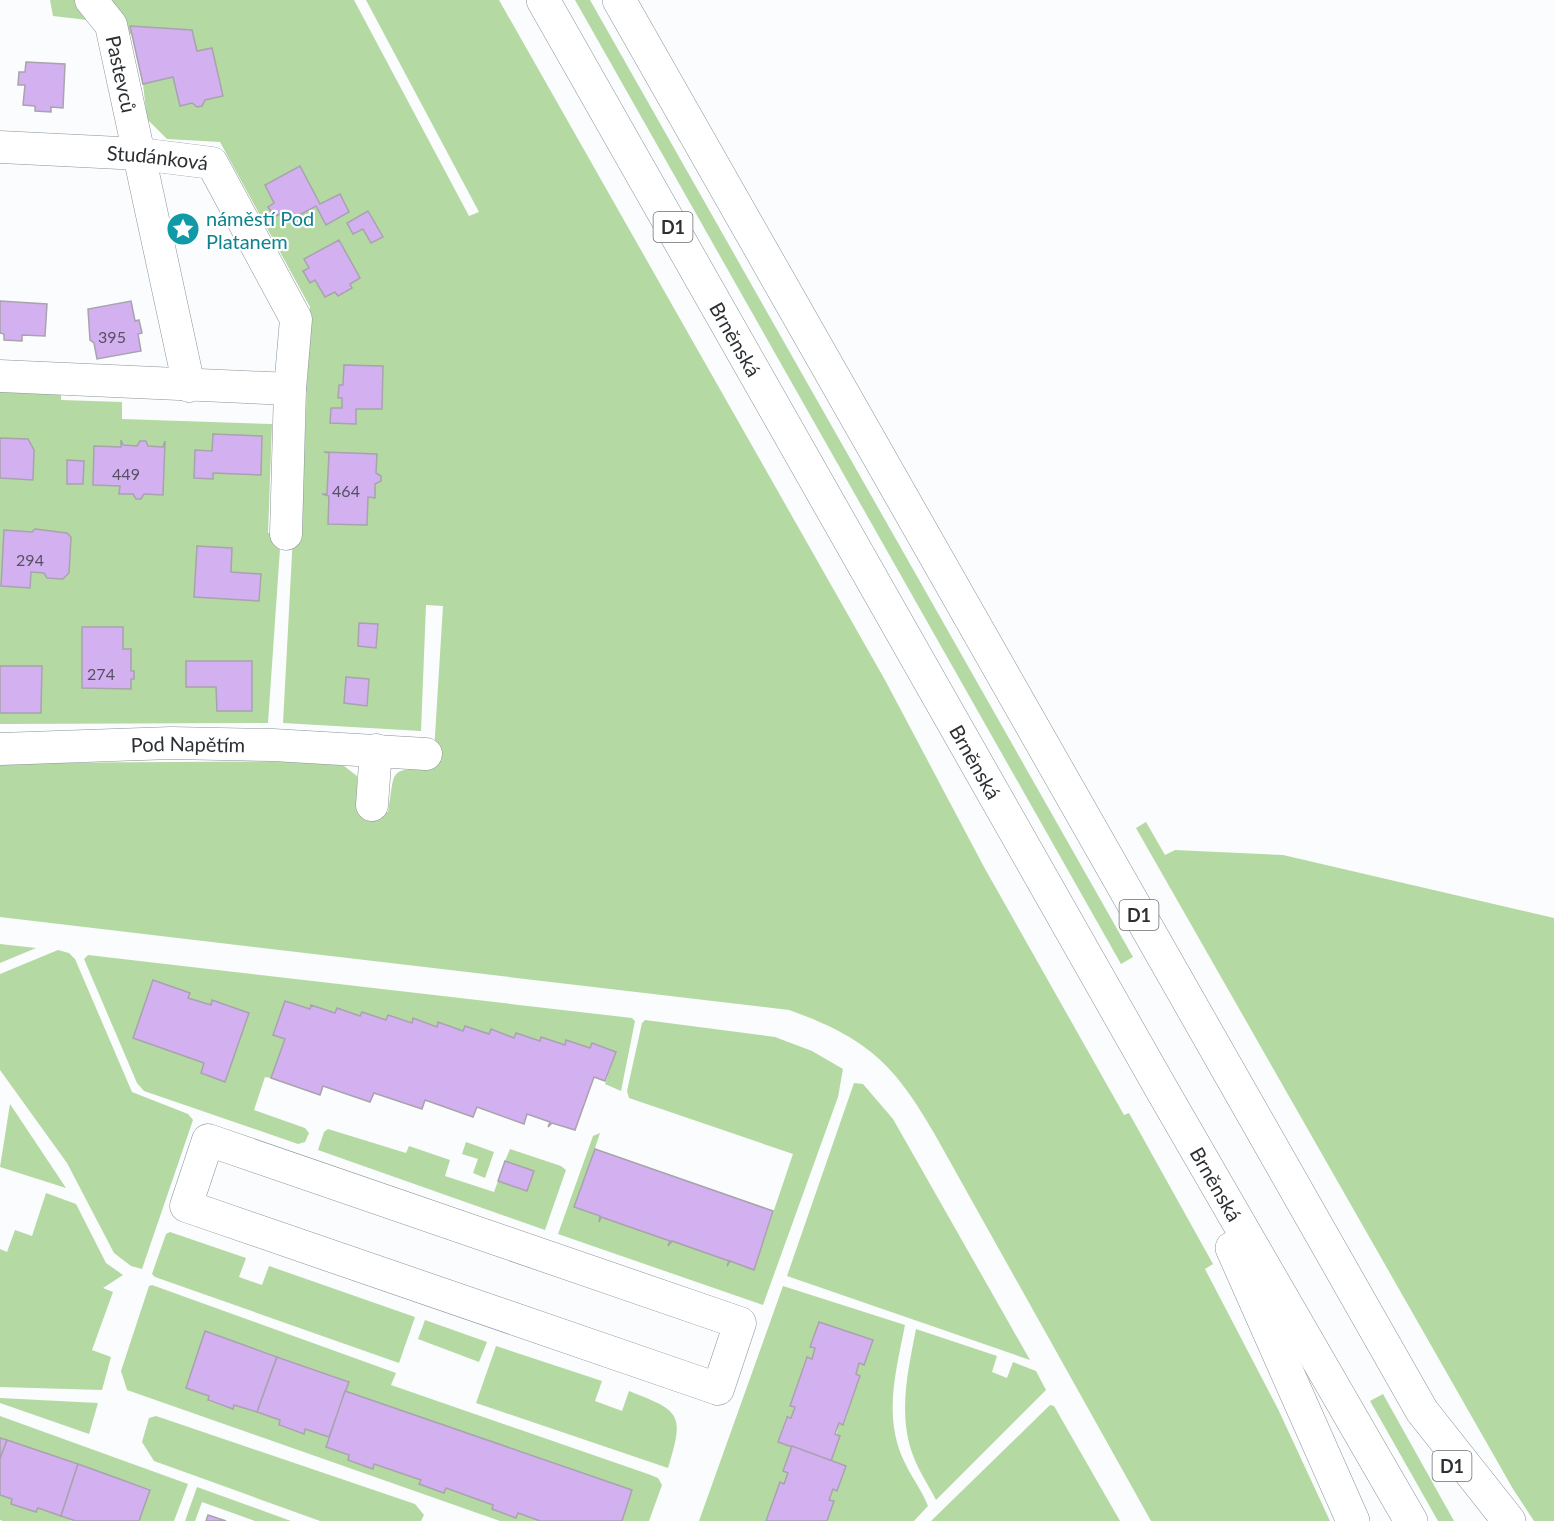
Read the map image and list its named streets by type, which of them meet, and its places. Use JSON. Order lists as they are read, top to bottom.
{
  "streets": {
    "highway": ["D1", "Brněnská"],
    "street": ["Pastevců", "Studánková", "Pod Napětím"]
  },
  "crossings": [
    ["Pastevců", "Studánková"]
  ],
  "places": {
    "place": ["náměstí Pod Platanem"]
  },
  "house_numbers": [
    "395",
    "449",
    "464",
    "294",
    "274"
  ]
}
